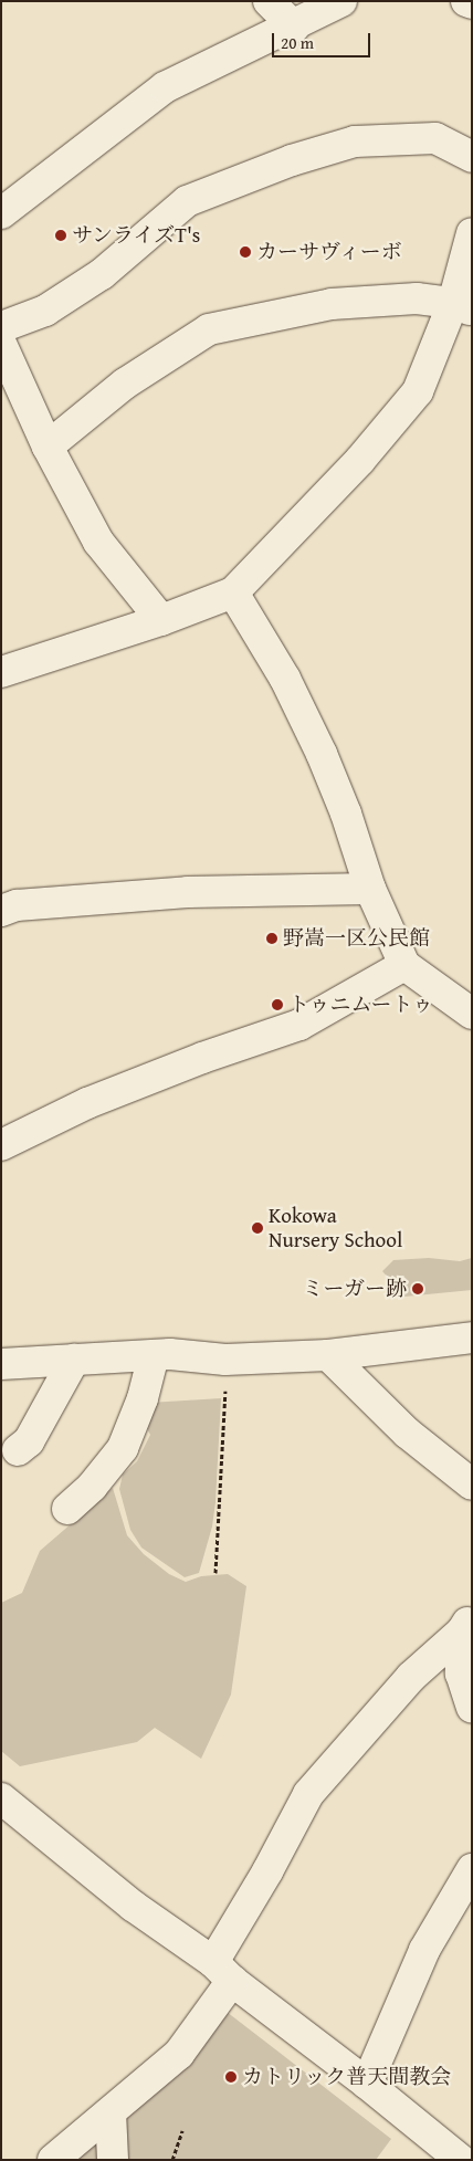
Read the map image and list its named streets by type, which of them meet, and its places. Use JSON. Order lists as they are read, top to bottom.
{
  "places": [
    "サンライズT's",
    "カーサヴィーボ",
    "野嵩一区公民館",
    "トゥニムートゥ",
    "Kokowa Nursery School",
    "ミーガー跡",
    "カトリック普天間教会"
  ],
  "scale_bar": "20 m"
}
